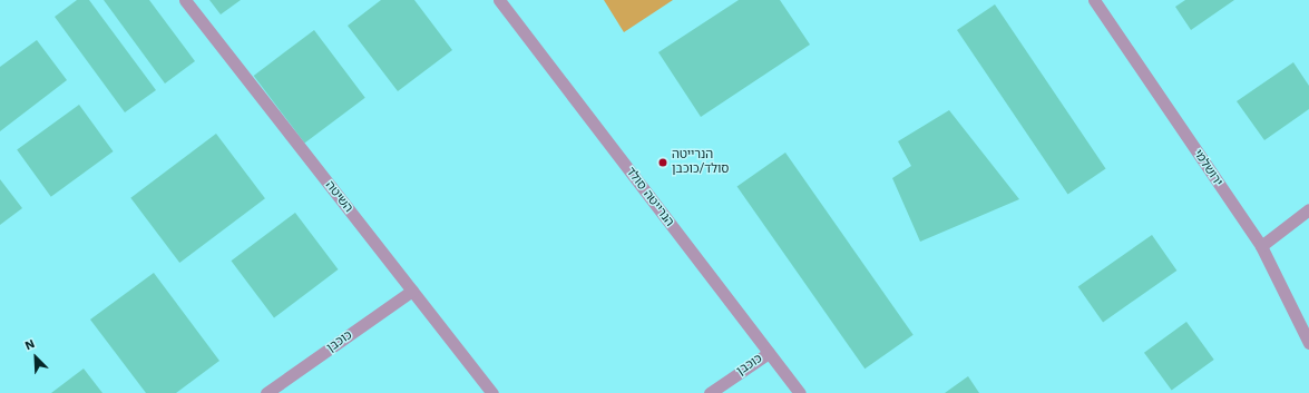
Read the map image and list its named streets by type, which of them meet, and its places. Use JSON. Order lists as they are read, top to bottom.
{
  "streets": {
    "street": [
      "ירושלמי",
      "השיטה",
      "הנרייטה סולד",
      "כוכבן"
    ]
  },
  "crossings": [
    ["השיטה", "כוכבן"],
    ["הנרייטה סולד", "כוכבן"]
  ],
  "places": ["הנרייטה סולד/כוכבן"],
  "north": "top left"
}
